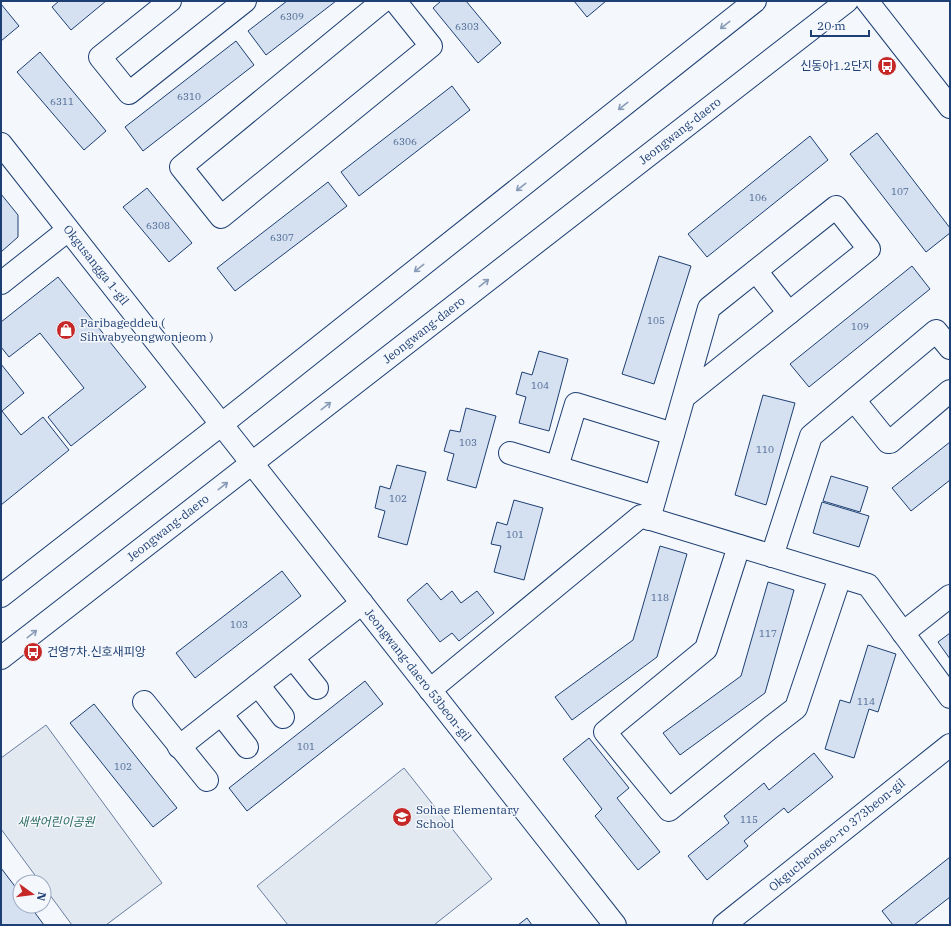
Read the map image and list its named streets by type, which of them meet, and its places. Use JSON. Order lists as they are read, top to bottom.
{
  "streets": {
    "street": [
      "Jeongwang-daero",
      "Okgusangga 1-gil",
      "Jeongwang-daero 53beon-gil",
      "Okgucheonseo-ro 373beon-gil"
    ]
  },
  "crossings": [
    ["Jeongwang-daero", "Jeongwang-daero 53beon-gil"],
    ["Okgusangga 1-gil", "Jeongwang-daero 53beon-gil"]
  ],
  "parks": ["새싹어린이공원"],
  "places": {
    "bus stop": ["신동아1.2단지", "건영7차.신호새피앙"],
    "shop": ["Paribageddeu ( Sihwabyeongwonjeom )"],
    "school or university": ["Sohae Elementary School"]
  },
  "house_numbers": [
    "6309",
    "6303",
    "6310",
    "6311",
    "6306",
    "107",
    "106",
    "6308",
    "6307",
    "105",
    "109",
    "104",
    "103",
    "110",
    "102",
    "101",
    "118",
    "103",
    "117",
    "114",
    "101",
    "102",
    "115"
  ],
  "scale_bar": "20 m",
  "north": "right"
}
